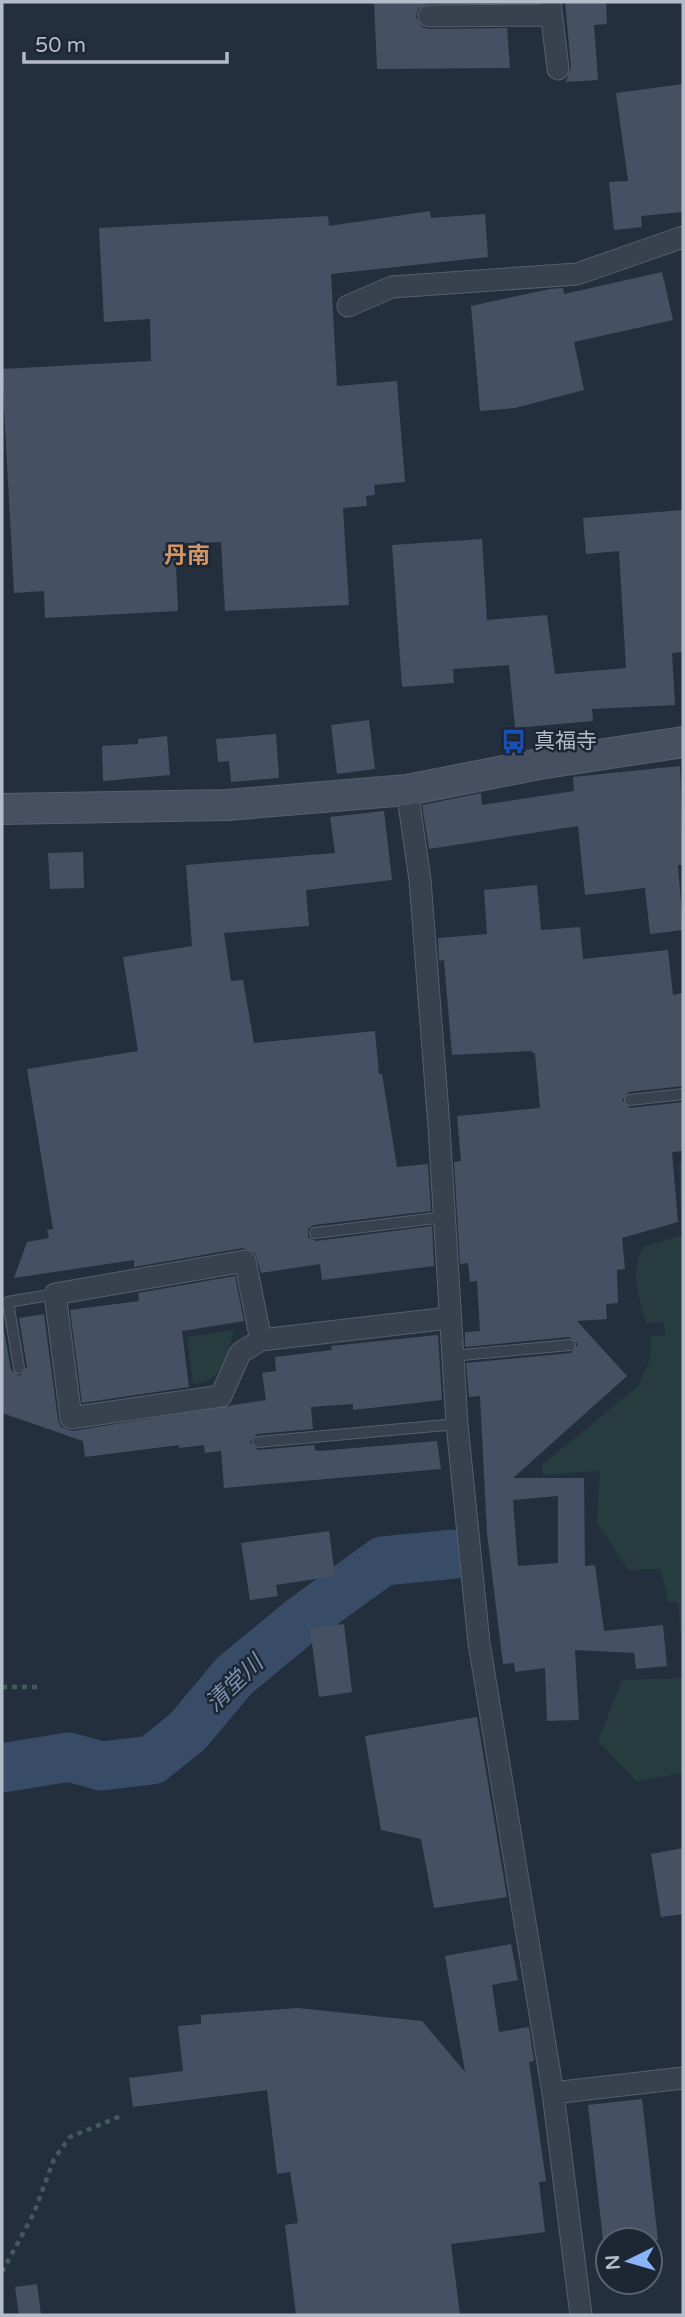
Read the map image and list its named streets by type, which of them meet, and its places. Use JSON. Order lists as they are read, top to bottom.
{
  "districts": ["丹南"],
  "water": ["清堂川"],
  "places": {
    "bus stop": ["真福寺"]
  },
  "scale_bar": "50 m",
  "north": "left"
}
